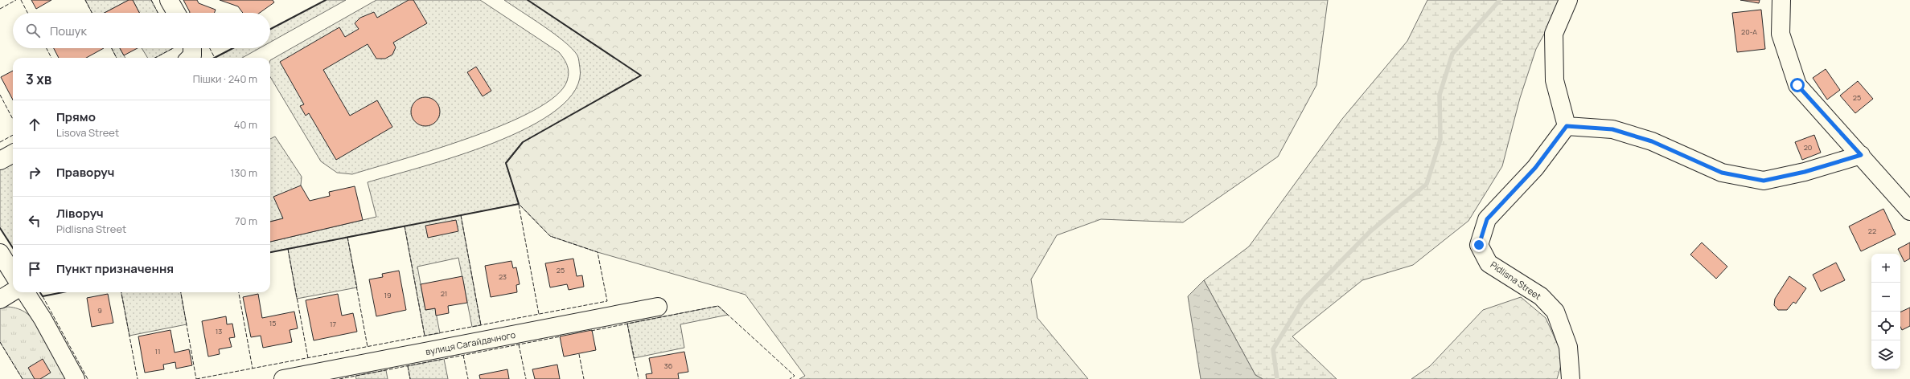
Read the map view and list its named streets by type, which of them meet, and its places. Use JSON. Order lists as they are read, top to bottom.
{
  "streets": {
    "street": ["Pidlisna Street", "вулиця Сагайдачного"]
  },
  "house_numbers": [
    "20-А",
    "25",
    "20",
    "22",
    "25",
    "23",
    "21",
    "19",
    "9",
    "15",
    "17",
    "13",
    "11",
    "36"
  ],
  "page": {
    "search": "Пошук",
    "heading": ["3 хв", "Пішки · 240 m"],
    "list": [
      ["Прямо", "Lisova Street", "40 m"],
      ["Праворуч", "130 m"],
      ["Ліворуч", "Pidlisna Street", "70 m"],
      "Пункт призначення"
    ],
    "map_buttons": ["+", "−"]
  }
}
